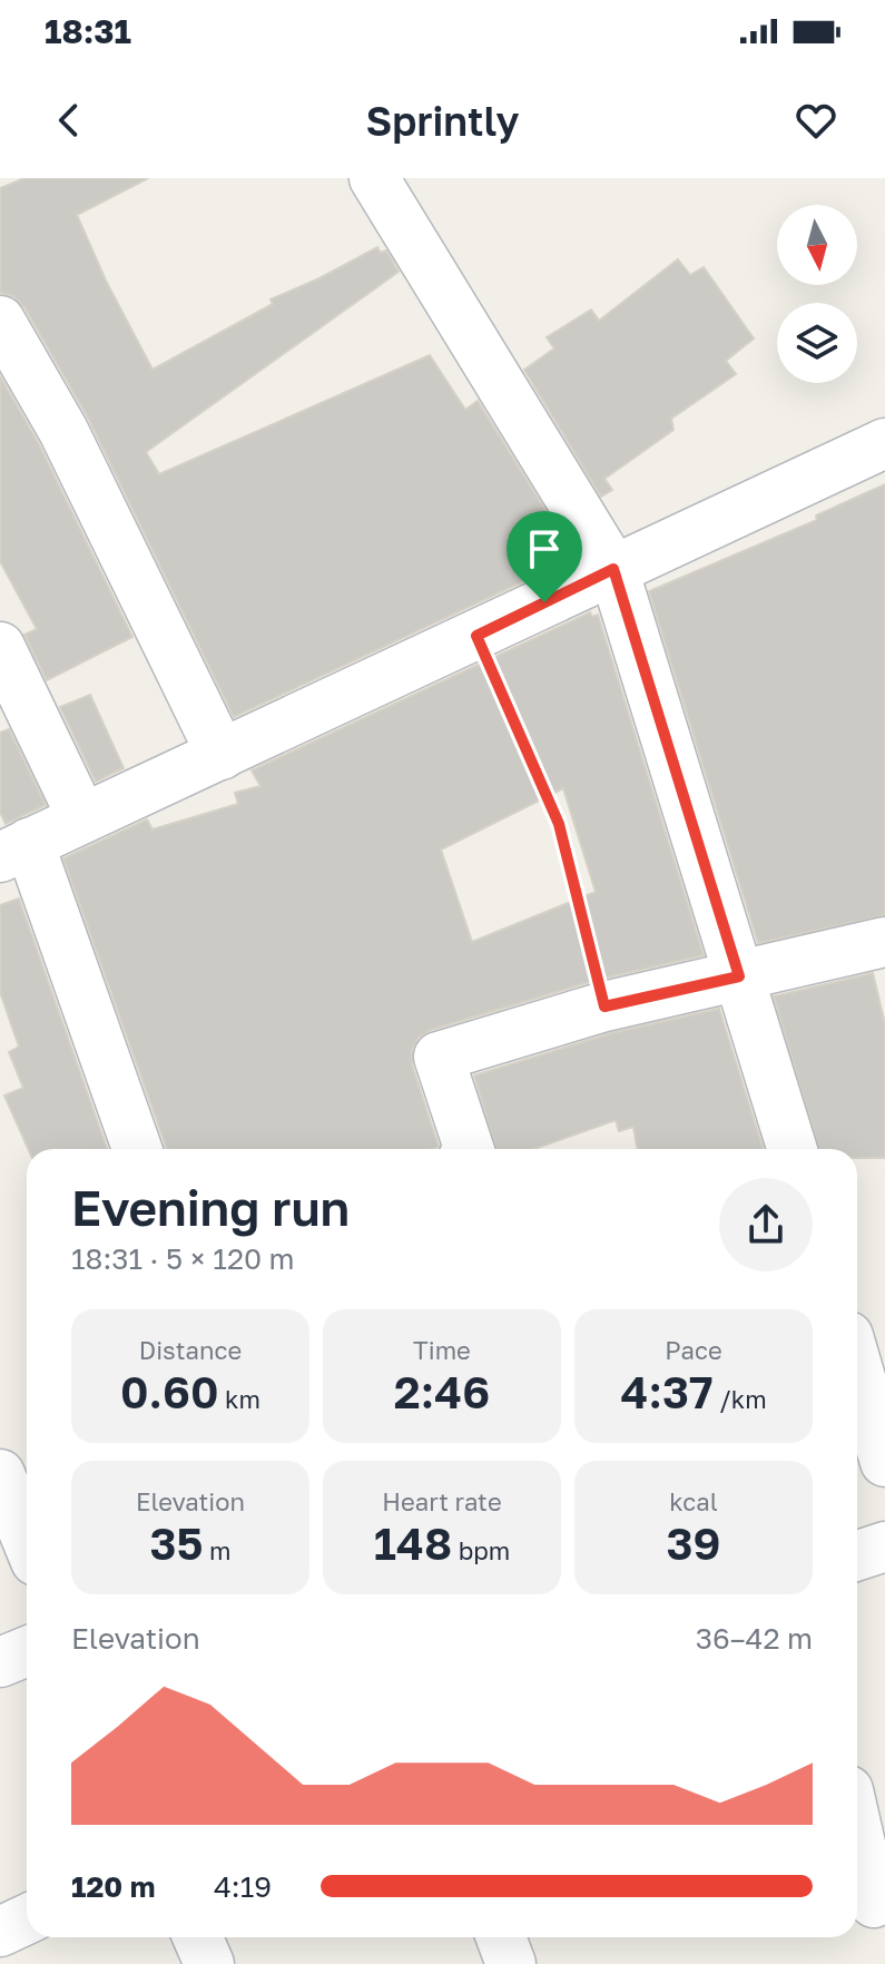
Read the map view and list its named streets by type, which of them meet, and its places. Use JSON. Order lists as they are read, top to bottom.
{
  "north": "bottom",
  "page": {
    "status": "18:31",
    "header": "Sprintly",
    "heading": ["Evening run", "18:31 · 5 × 120 m"],
    "stats": [
      ["Distance", "0.60 km"],
      ["Time", "2:46"],
      ["Pace", "4:37 /km"],
      ["Elevation", "35 m"],
      ["Heart rate", "148 bpm"],
      ["kcal", "39"]
    ],
    "chart": ["Elevation", "36–42 m"],
    "list": [
      {
        "name": "120 m",
        "note": "4:19"
      }
    ]
  }
}
